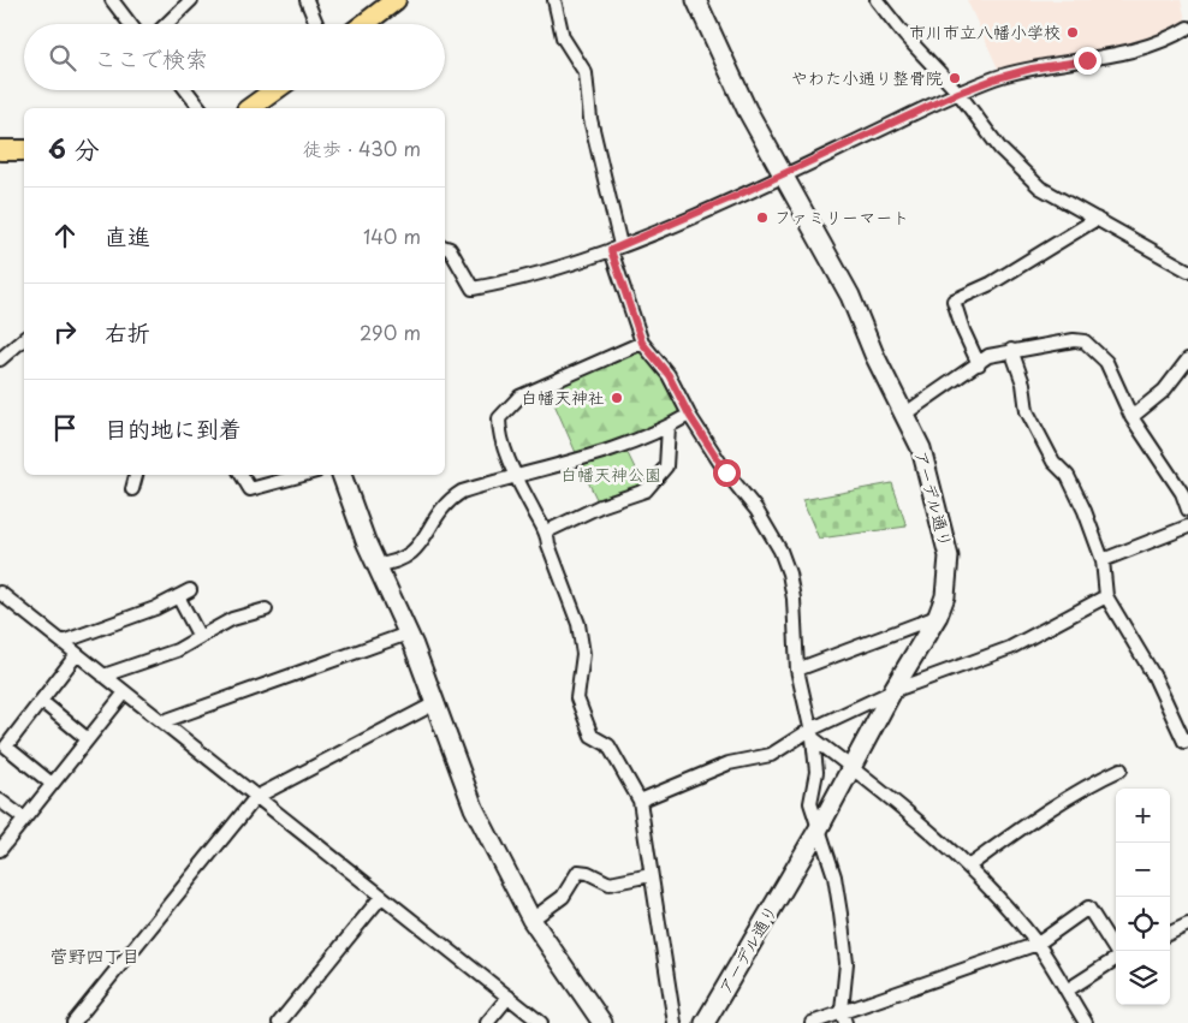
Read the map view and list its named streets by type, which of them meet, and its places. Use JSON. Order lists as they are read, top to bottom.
{
  "streets": {
    "street": ["アーデル通り"]
  },
  "districts": ["菅野四丁目"],
  "parks": ["白幡天神公園"],
  "places": [
    "市川市立八幡小学校",
    "やわた小通り整骨院",
    "ファミリーマート",
    "白幡天神社"
  ],
  "page": {
    "search": "ここで検索",
    "heading": ["6 分", "徒歩 · 430 m"],
    "list": [
      ["直進", "140 m"],
      ["右折", "290 m"],
      "目的地に到着"
    ],
    "map_buttons": ["+", "−"]
  }
}
